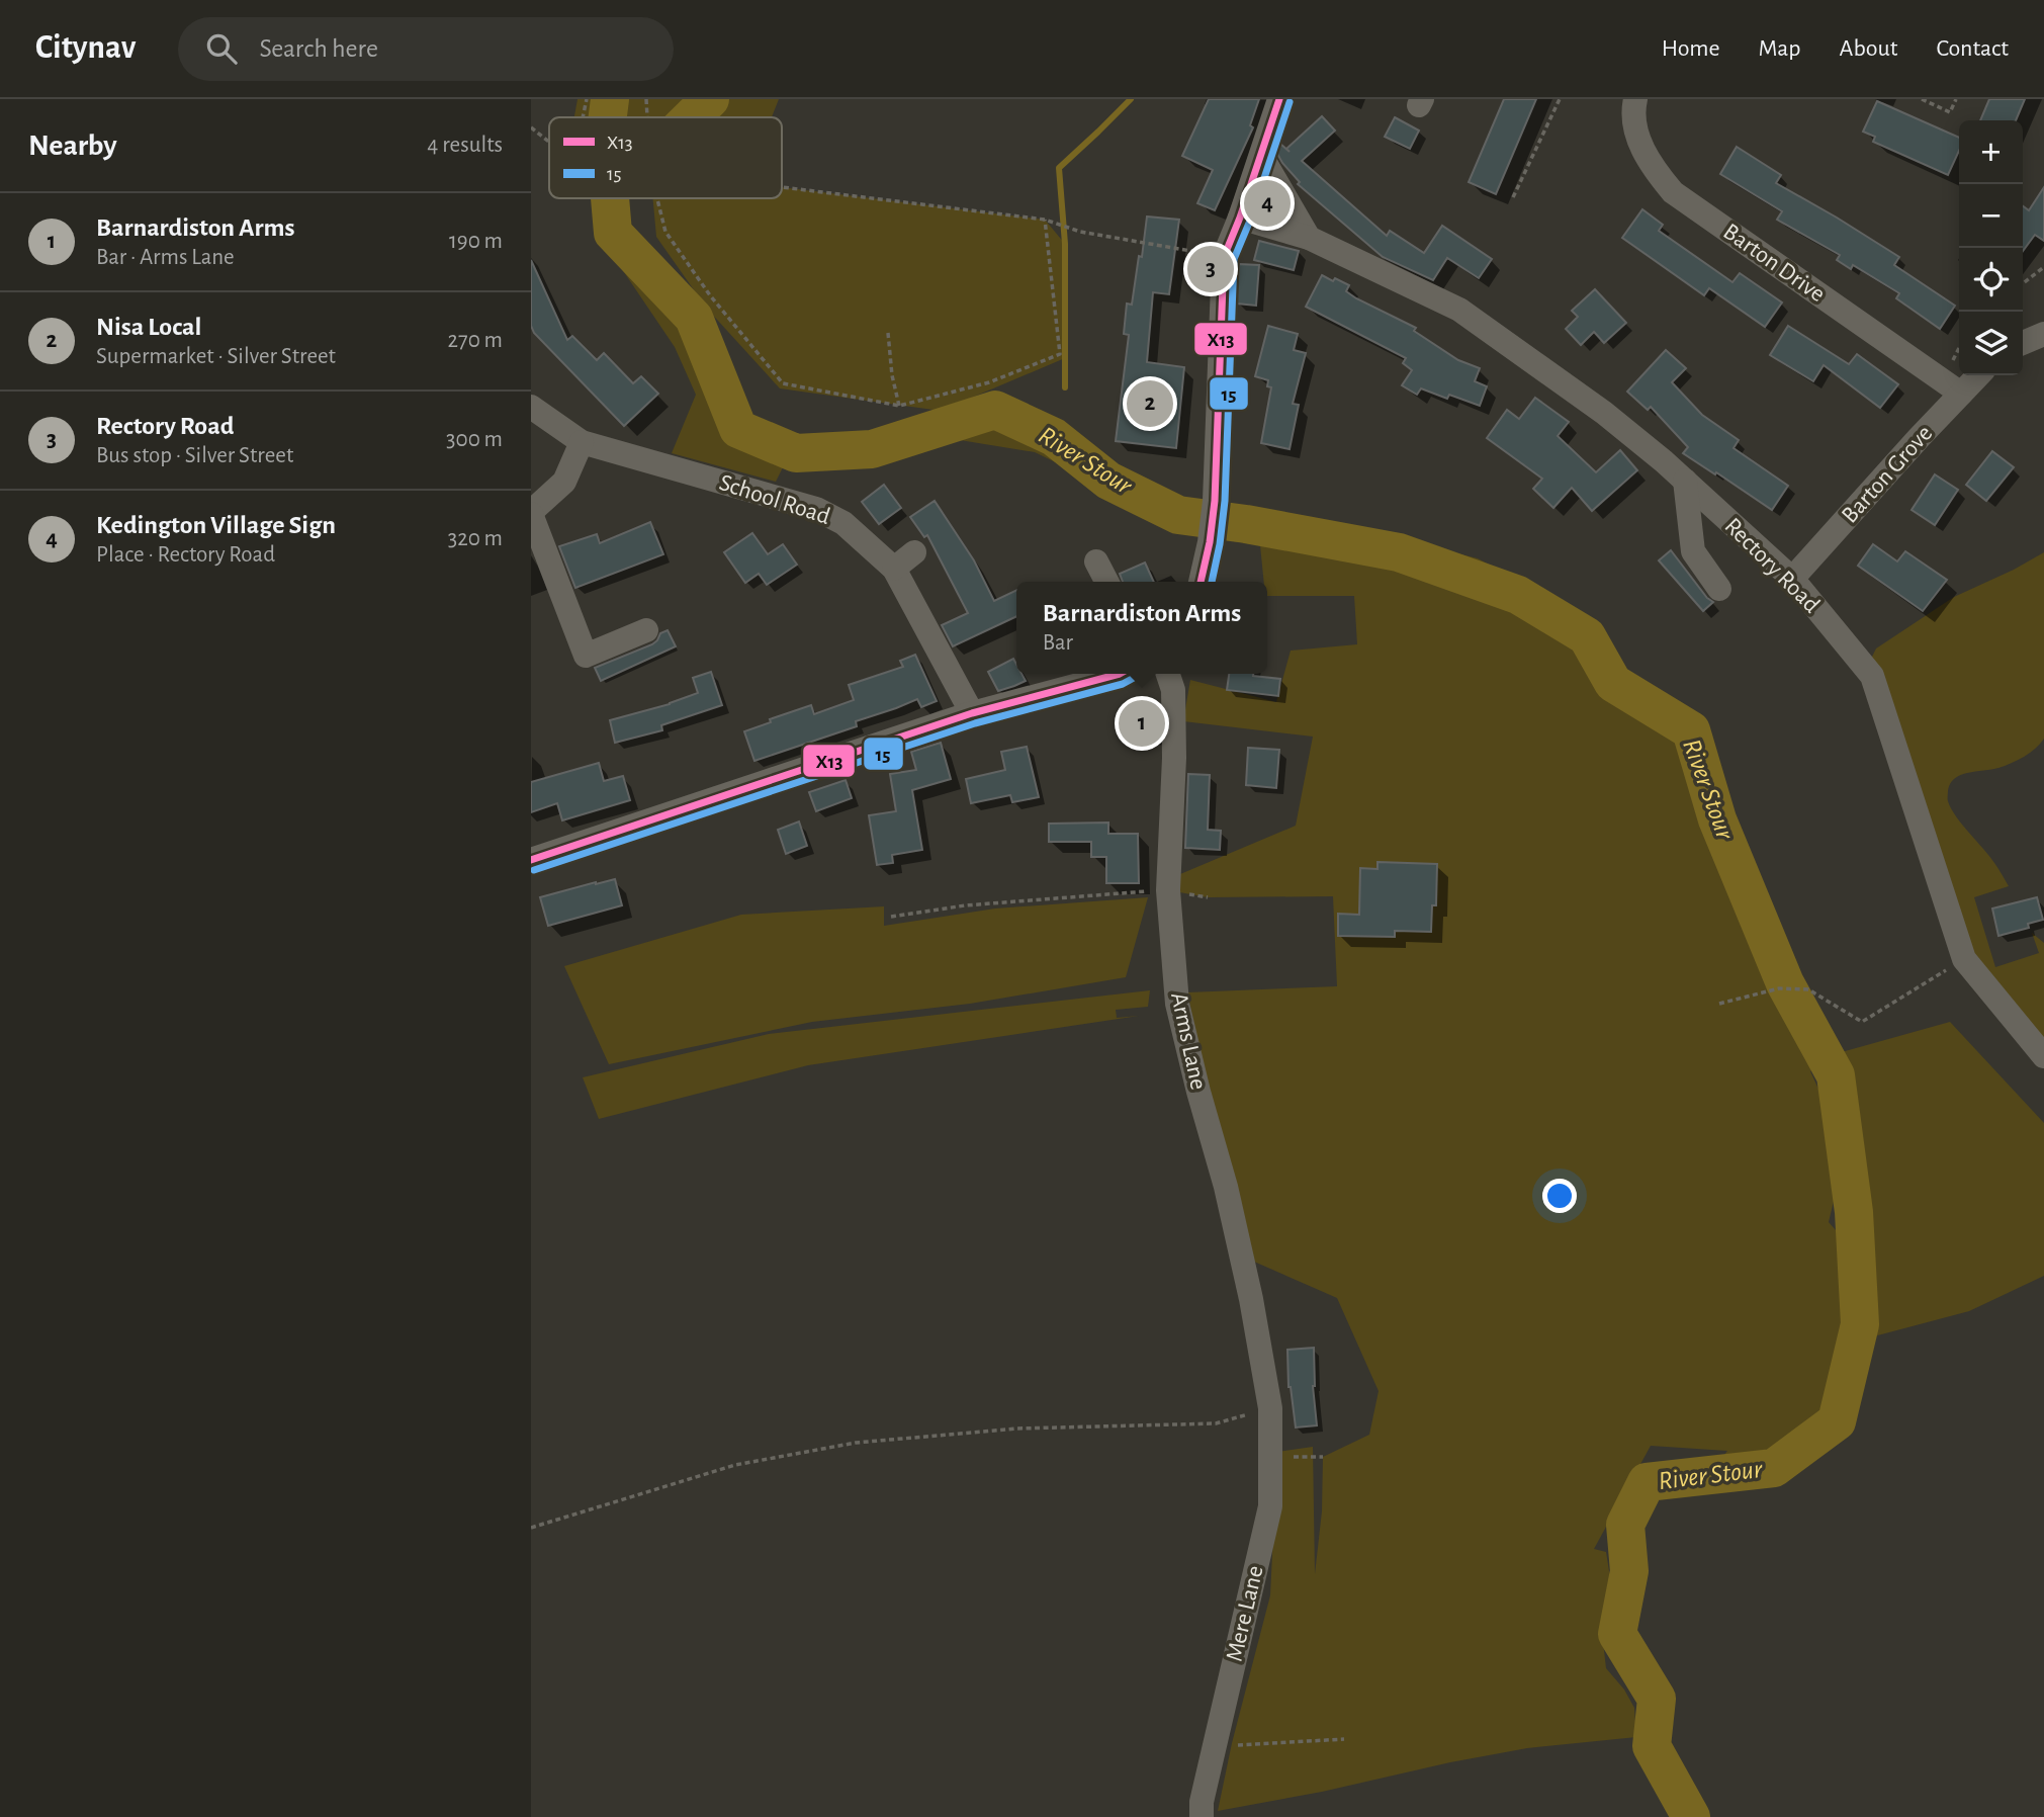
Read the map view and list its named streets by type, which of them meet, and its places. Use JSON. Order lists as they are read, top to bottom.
{
  "streets": {
    "street": [
      "Barton Drive",
      "Barton Grove",
      "School Road",
      "Rectory Road",
      "Arms Lane",
      "Mere Lane"
    ]
  },
  "crossings": [
    ["Barton Drive", "Barton Grove"],
    ["Barton Grove", "Rectory Road"],
    ["Arms Lane", "Mere Lane"]
  ],
  "water": ["River Stour"],
  "lines": ["transit line X13", "transit line 15"],
  "legend": ["X13", "15"],
  "page": {
    "header": "Citynav",
    "search": "Search here",
    "nav": [
      "Home",
      "Map",
      "About",
      "Contact"
    ],
    "heading": ["Nearby", "4 results"],
    "map_buttons": ["+", "−"],
    "pins": [
      "4",
      "3",
      "2",
      "1"
    ],
    "list": [
      {
        "mark": "1",
        "name": "Barnardiston Arms",
        "note": "Bar · Arms Lane",
        "value": "190 m"
      },
      {
        "mark": "2",
        "name": "Nisa Local",
        "note": "Supermarket · Silver Street",
        "value": "270 m"
      },
      {
        "mark": "3",
        "name": "Rectory Road",
        "note": "Bus stop · Silver Street",
        "value": "300 m"
      },
      {
        "mark": "4",
        "name": "Kedington Village Sign",
        "note": "Place · Rectory Road",
        "value": "320 m"
      }
    ],
    "popup": ["Barnardiston Arms", "Bar"]
  }
}
